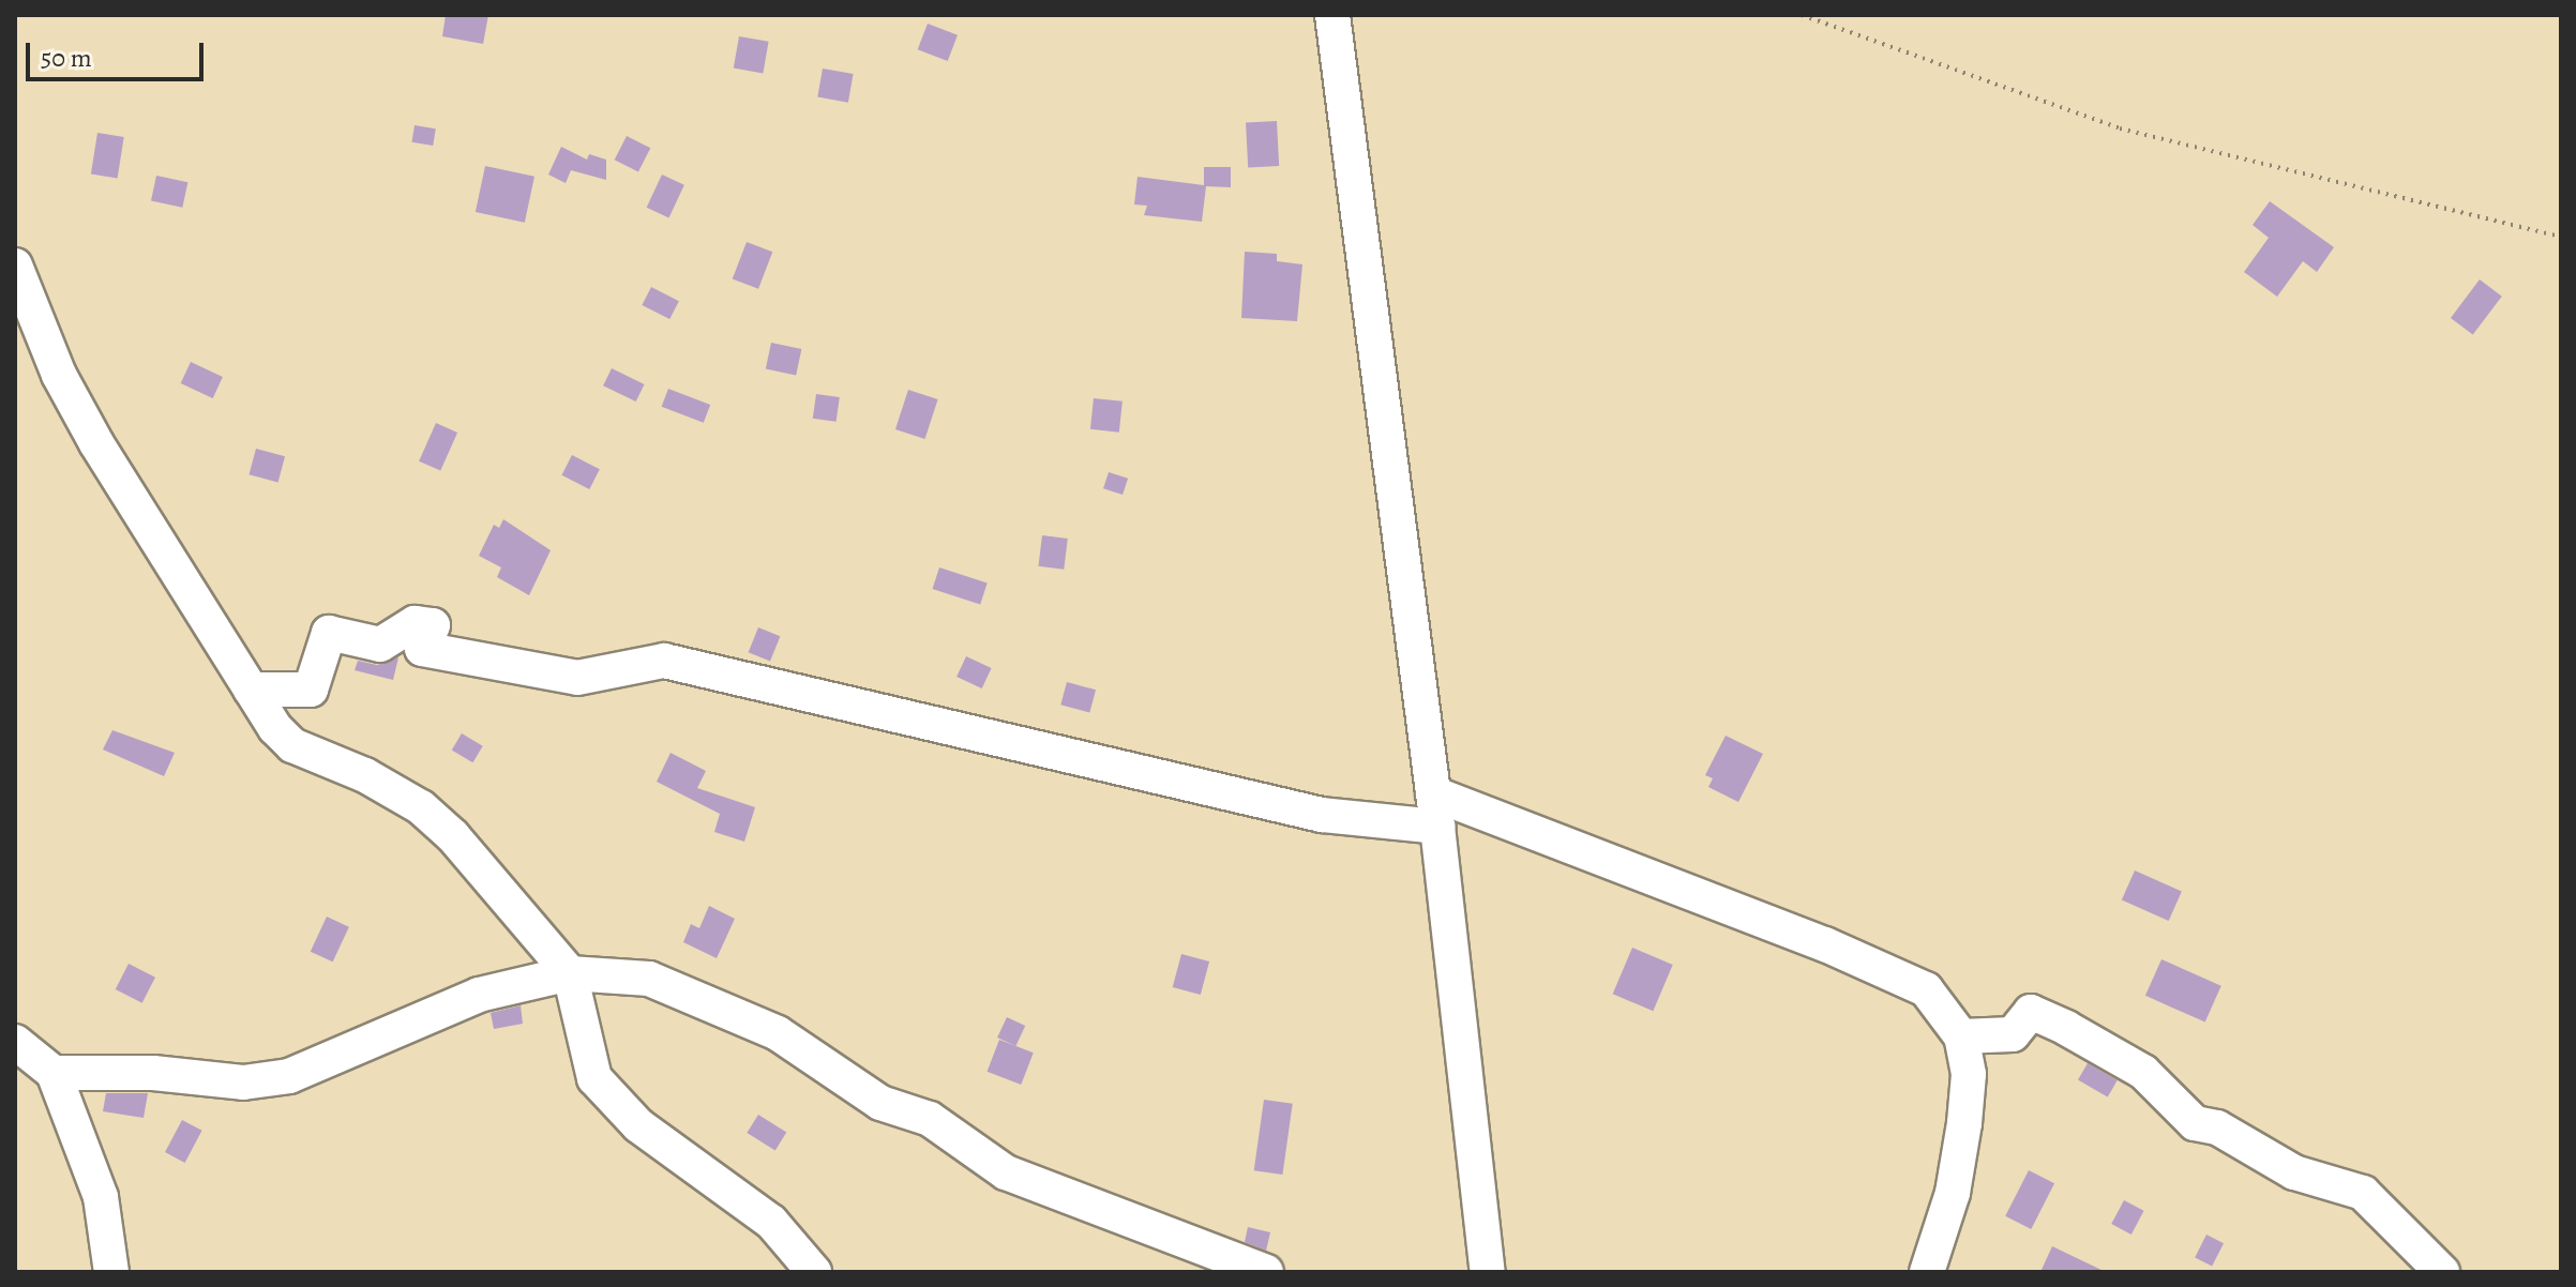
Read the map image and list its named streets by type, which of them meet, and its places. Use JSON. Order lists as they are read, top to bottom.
{
  "scale_bar": "50 m"
}
